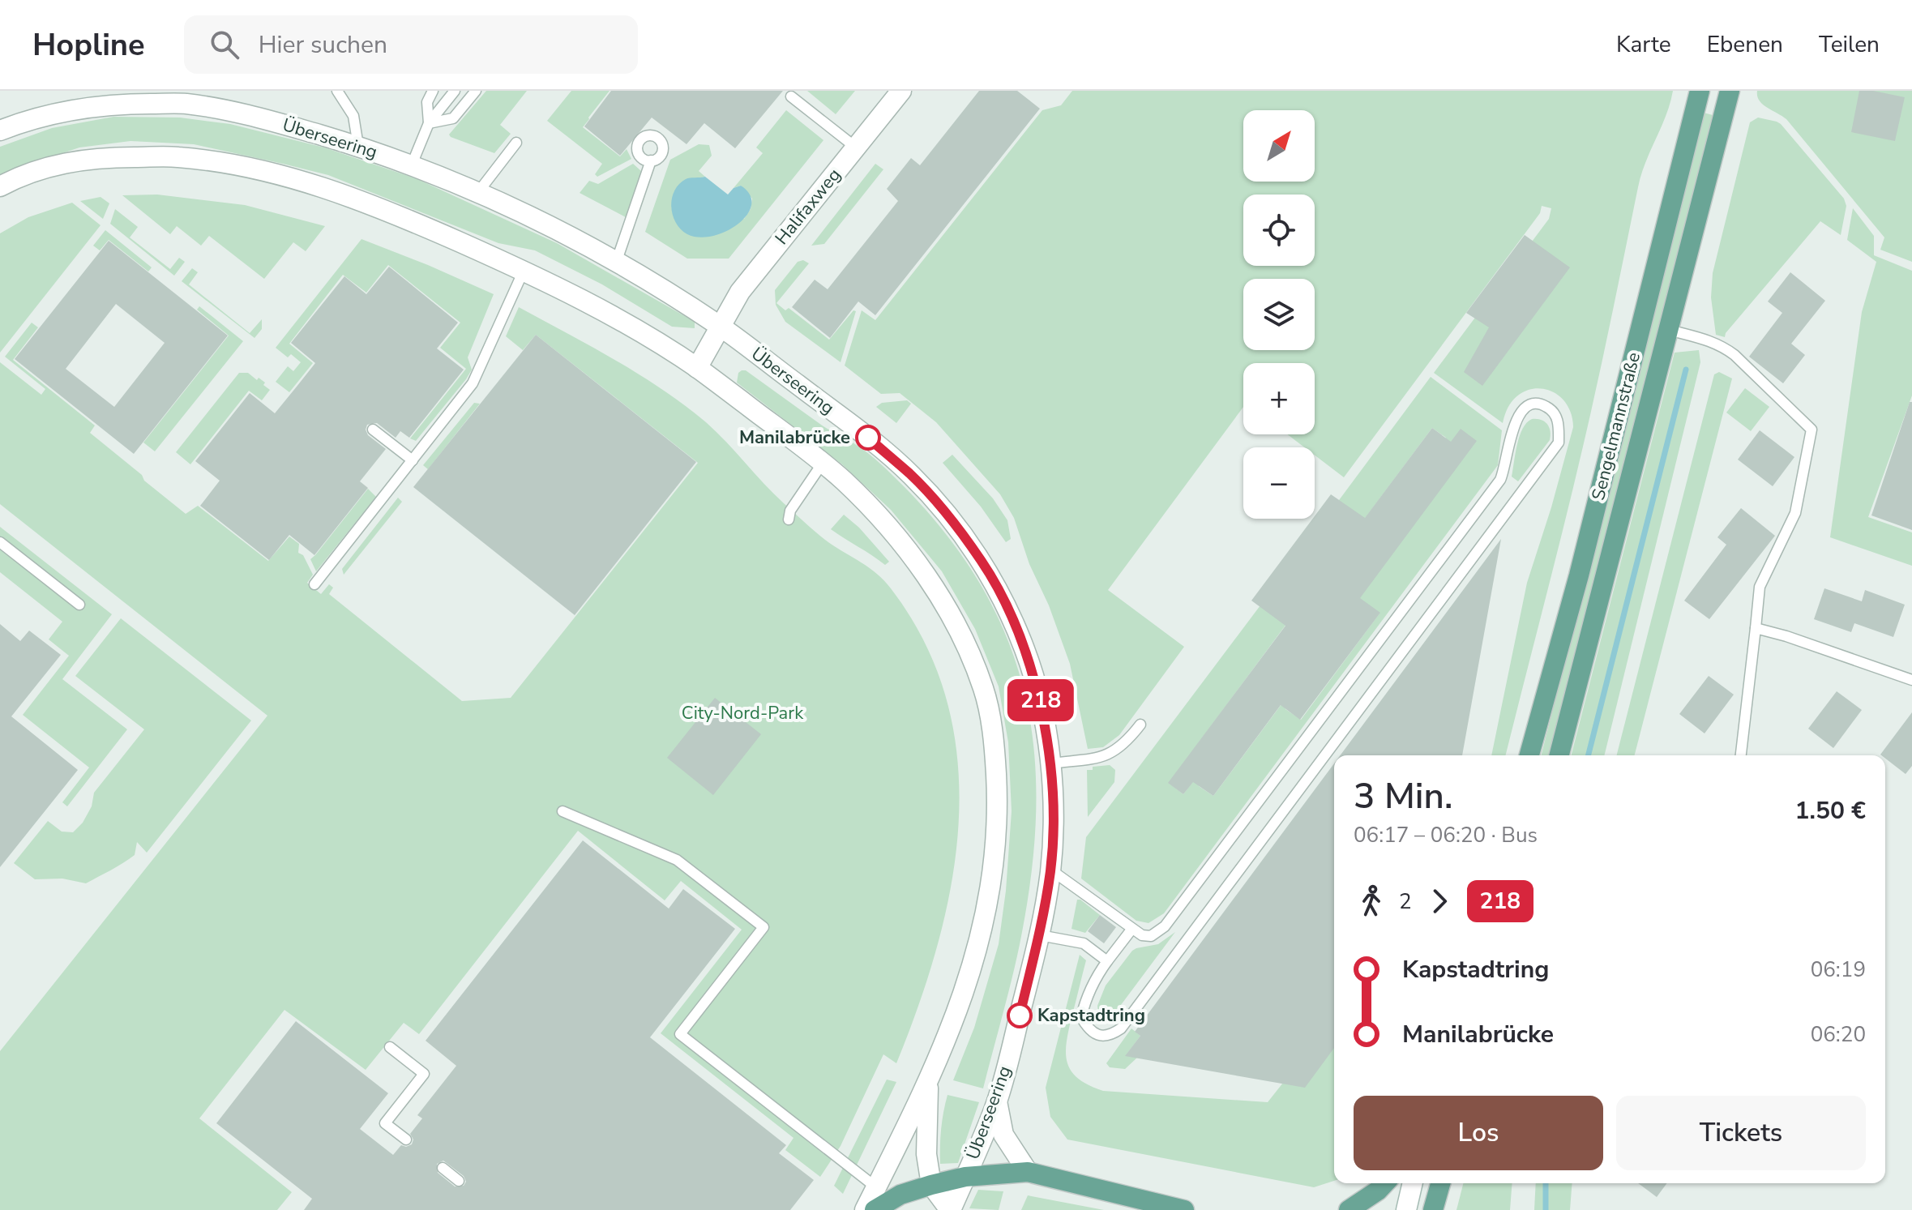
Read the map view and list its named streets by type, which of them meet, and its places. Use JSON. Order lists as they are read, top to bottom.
{
  "streets": {
    "main road": ["Sengelmannstraße"],
    "street": ["Überseering", "Halifaxweg"]
  },
  "crossings": [
    ["Überseering", "Halifaxweg"]
  ],
  "parks": ["City-Nord-Park"],
  "places": ["Manilabrücke", "Kapstadtring"],
  "lines": ["bus line 218"],
  "north": "top right",
  "page": {
    "header": "Hopline",
    "search": "Hier suchen",
    "nav": ["Karte", "Ebenen", "Teilen"],
    "on_map": "218",
    "map_buttons": ["+", "−"],
    "heading": ["3 Min.", "06:17 – 06:20 · Bus", "1.50 €"],
    "legs": ["2", "218"],
    "list": [
      {
        "name": "Kapstadtring",
        "value": "06:19"
      },
      {
        "name": "Manilabrücke",
        "value": "06:20"
      }
    ],
    "buttons": ["Los", "Tickets"]
  }
}
